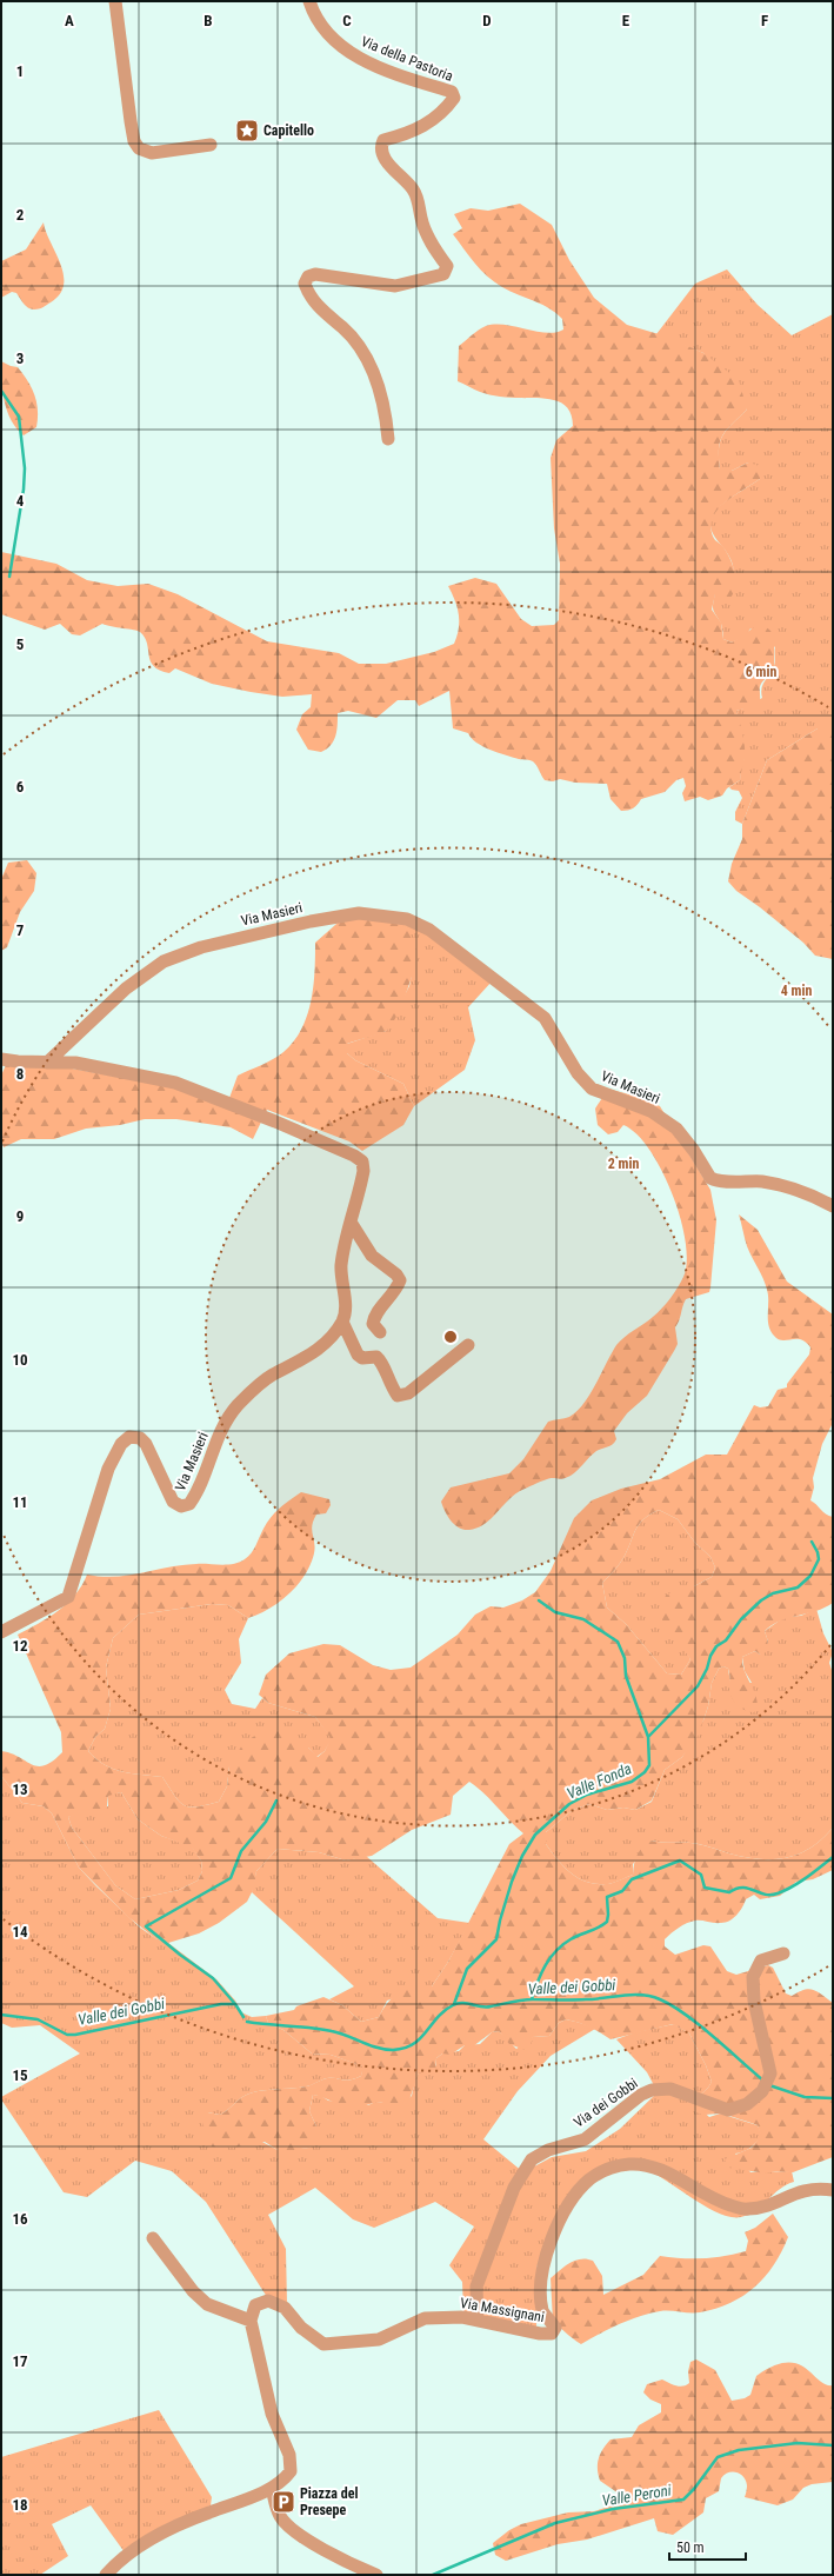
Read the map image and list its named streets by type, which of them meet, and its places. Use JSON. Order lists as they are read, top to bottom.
{
  "streets": {
    "street": [
      "Via della Pastoria",
      "Via Masieri",
      "Via dei Gobbi",
      "Via Massignani"
    ]
  },
  "crossings": [
    ["Via dei Gobbi", "Via Massignani"]
  ],
  "water": ["Valle Fonda", "Valle dei Gobbi", "Valle Peroni"],
  "places": {
    "place": ["Capitello"],
    "parking": ["Piazza del Presepe"]
  },
  "scale_bar": "50 m",
  "grid": {
    "columns": [
      "A",
      "B",
      "C",
      "D",
      "E",
      "F"
    ],
    "rows": [
      "1",
      "2",
      "3",
      "4",
      "5",
      "6",
      "7",
      "8",
      "9",
      "10",
      "11",
      "12",
      "13",
      "14",
      "15",
      "16",
      "17",
      "18"
    ]
  },
  "rings": ["6 min", "4 min", "2 min"]
}
